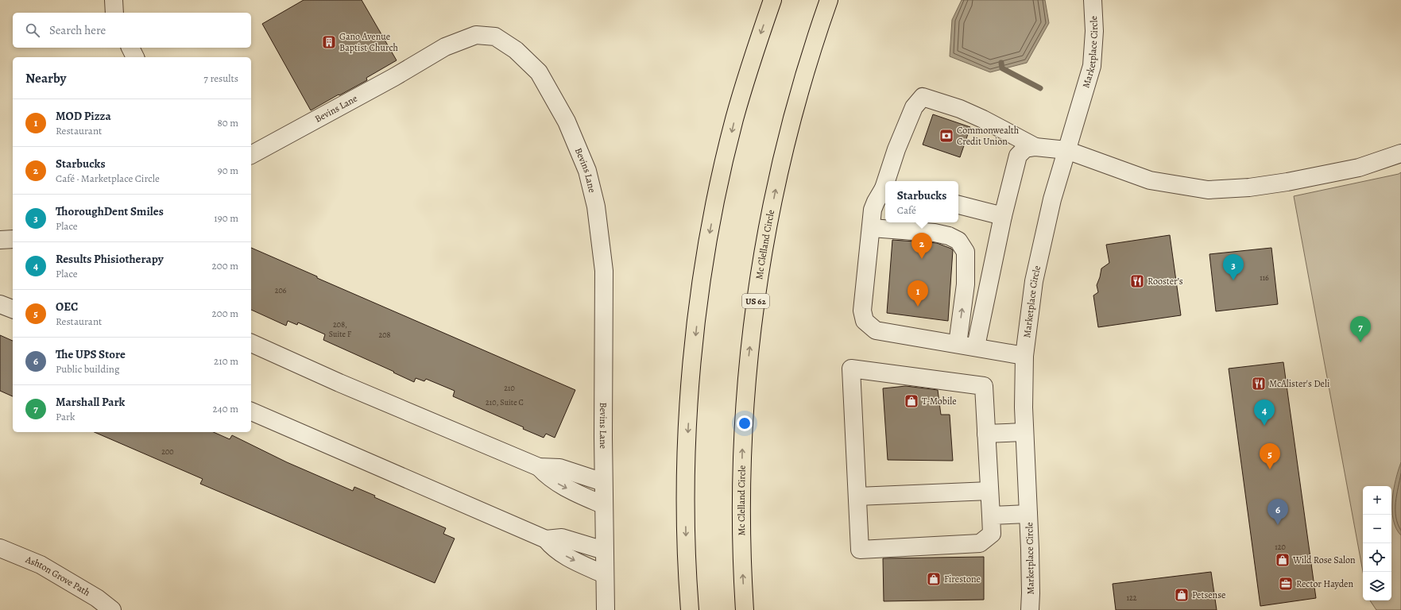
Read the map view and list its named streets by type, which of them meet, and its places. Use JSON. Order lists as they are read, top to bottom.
{
  "streets": {
    "highway": ["Mc Clelland Circle", "US 62"],
    "street": ["Marketplace Circle", "Bevins Lane", "Ashton Grove Path"]
  },
  "places": {
    "building": ["Gano Avenue Baptist Church"],
    "bank": ["Commonwealth Credit Union"],
    "restaurant": ["Rooster’s", "McAlister's Deli"],
    "shop": [
      "T-Mobile",
      "Wild Rose Salon",
      "Firestone",
      "Petsense"
    ],
    "office": ["Rector Hayden"]
  },
  "house_numbers": [
    "116",
    "206",
    "208, Suite F",
    "208",
    "210",
    "210, Suite C",
    "200",
    "120",
    "122"
  ],
  "page": {
    "search": "Search here",
    "heading": ["Nearby", "7 results"],
    "list": [
      {
        "mark": "1",
        "name": "MOD Pizza",
        "note": "Restaurant",
        "value": "80 m"
      },
      {
        "mark": "2",
        "name": "Starbucks",
        "note": "Café · Marketplace Circle",
        "value": "90 m"
      },
      {
        "mark": "3",
        "name": "ThoroughDent Smiles",
        "note": "Place",
        "value": "190 m"
      },
      {
        "mark": "4",
        "name": "Results Phisiotherapy",
        "note": "Place",
        "value": "200 m"
      },
      {
        "mark": "5",
        "name": "OEC",
        "note": "Restaurant",
        "value": "200 m"
      },
      {
        "mark": "6",
        "name": "The UPS Store",
        "note": "Public building",
        "value": "210 m"
      },
      {
        "mark": "7",
        "name": "Marshall Park",
        "note": "Park",
        "value": "240 m"
      }
    ],
    "popup": ["Starbucks", "Café"],
    "pins": [
      "2",
      "3",
      "1",
      "7",
      "4",
      "5",
      "6"
    ],
    "map_buttons": ["+", "−"]
  }
}
